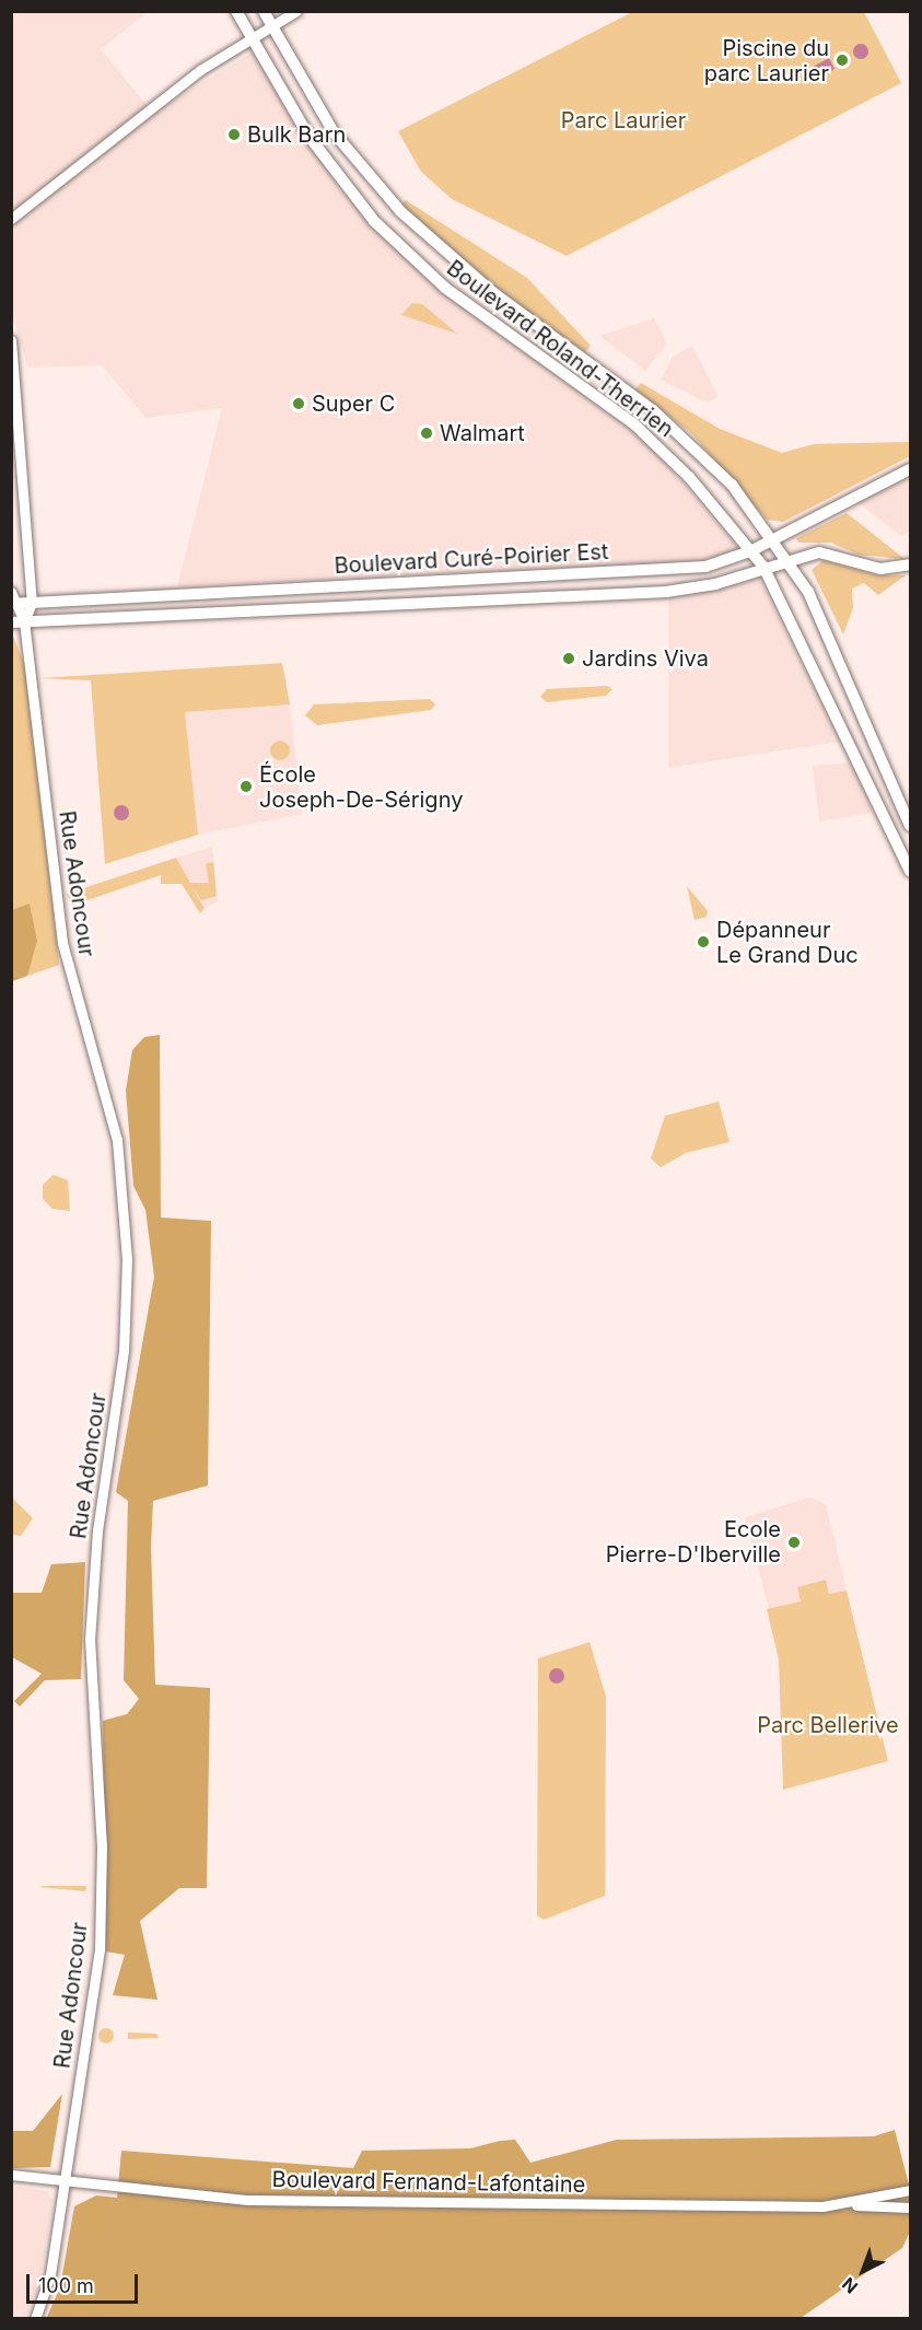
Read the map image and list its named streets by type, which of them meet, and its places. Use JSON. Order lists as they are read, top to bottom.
{
  "streets": {
    "main road": ["Boulevard Roland-Therrien", "Boulevard Curé-Poirier Est"],
    "street": ["Rue Adoncour", "Boulevard Fernand-Lafontaine"]
  },
  "crossings": [
    ["Boulevard Roland-Therrien", "Boulevard Curé-Poirier Est"],
    ["Boulevard Curé-Poirier Est", "Rue Adoncour"],
    ["Rue Adoncour", "Boulevard Fernand-Lafontaine"]
  ],
  "parks": ["Parc Laurier", "Parc Bellerive"],
  "places": [
    "Piscine du parc Laurier",
    "Bulk Barn",
    "Super C",
    "Walmart",
    "Jardins Viva",
    "École Joseph-De-Sérigny",
    "Dépanneur Le Grand Duc",
    "Ecole Pierre-D'Iberville"
  ],
  "scale_bar": "100 m",
  "north": "bottom left"
}
